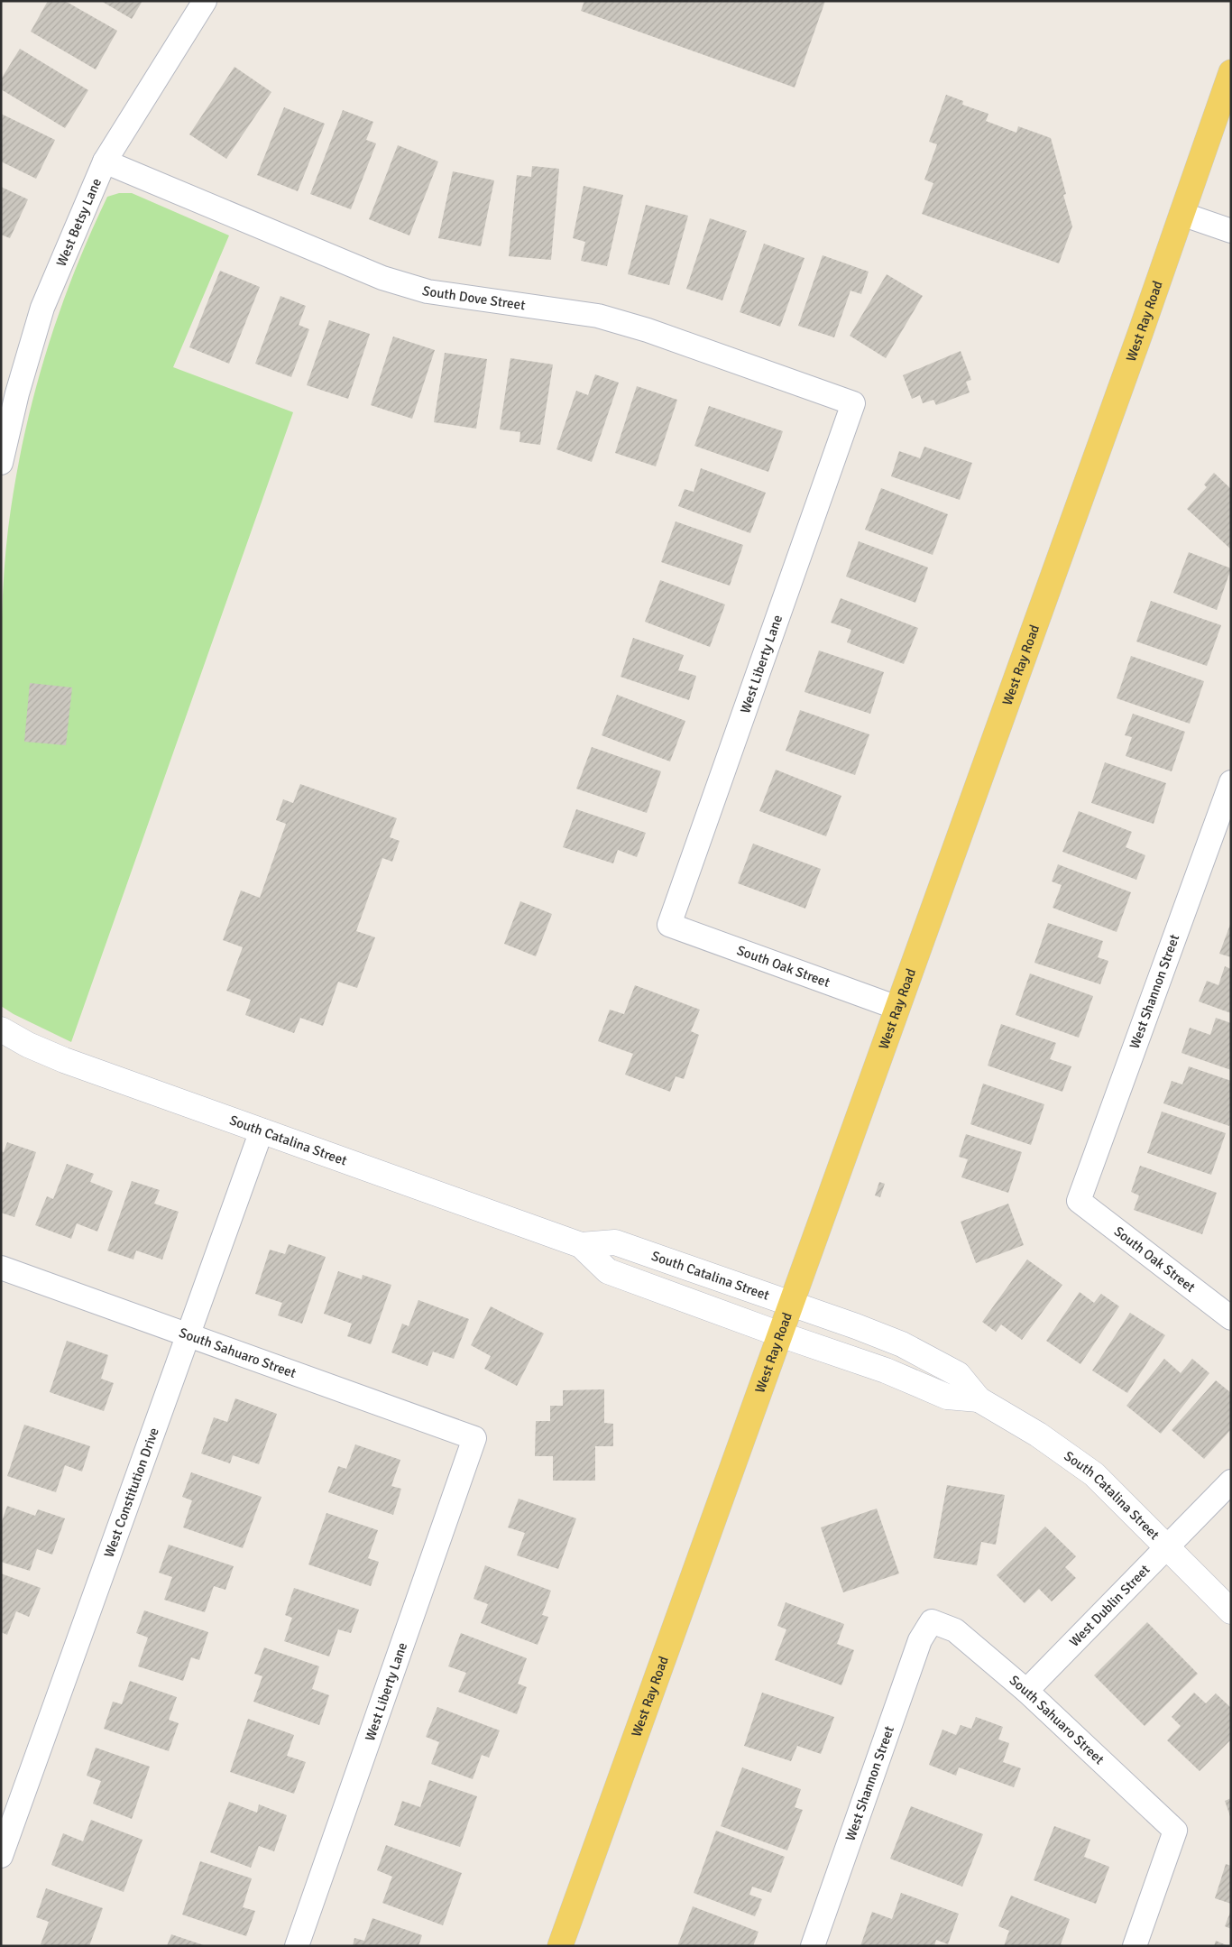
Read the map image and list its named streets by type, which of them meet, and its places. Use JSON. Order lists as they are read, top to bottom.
{
  "streets": {
    "main road": ["West Ray Road"],
    "street": [
      "West Betsy Lane",
      "South Dove Street",
      "West Liberty Lane",
      "South Oak Street",
      "West Shannon Street",
      "South Catalina Street",
      "South Sahuaro Street",
      "West Constitution Drive",
      "West Dublin Street"
    ]
  },
  "crossings": [
    ["West Betsy Lane", "South Dove Street"],
    ["South Dove Street", "West Liberty Lane"],
    ["West Ray Road", "South Oak Street"],
    ["West Ray Road", "South Catalina Street"],
    ["West Liberty Lane", "South Oak Street"],
    ["West Liberty Lane", "South Sahuaro Street"],
    ["South Oak Street", "West Shannon Street"],
    ["West Shannon Street", "South Sahuaro Street"],
    ["South Catalina Street", "West Constitution Drive"],
    ["South Catalina Street", "West Dublin Street"],
    ["South Sahuaro Street", "West Constitution Drive"],
    ["South Sahuaro Street", "West Dublin Street"]
  ]
}
